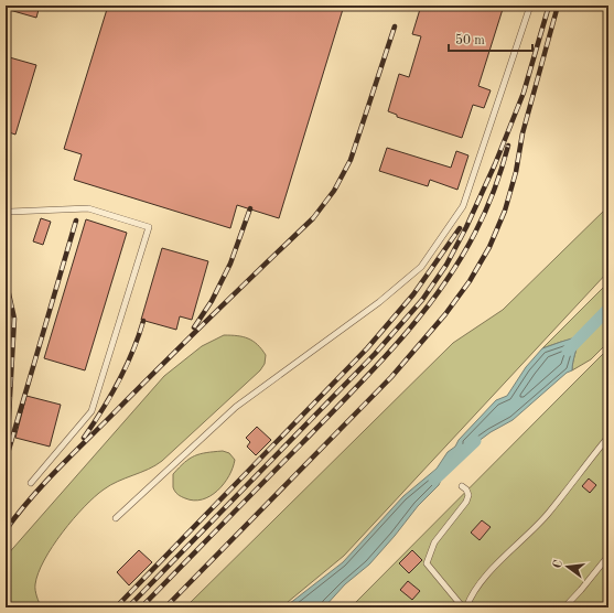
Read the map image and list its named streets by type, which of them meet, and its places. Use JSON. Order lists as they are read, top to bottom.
{
  "scale_bar": "50 m",
  "north": "left"
}
